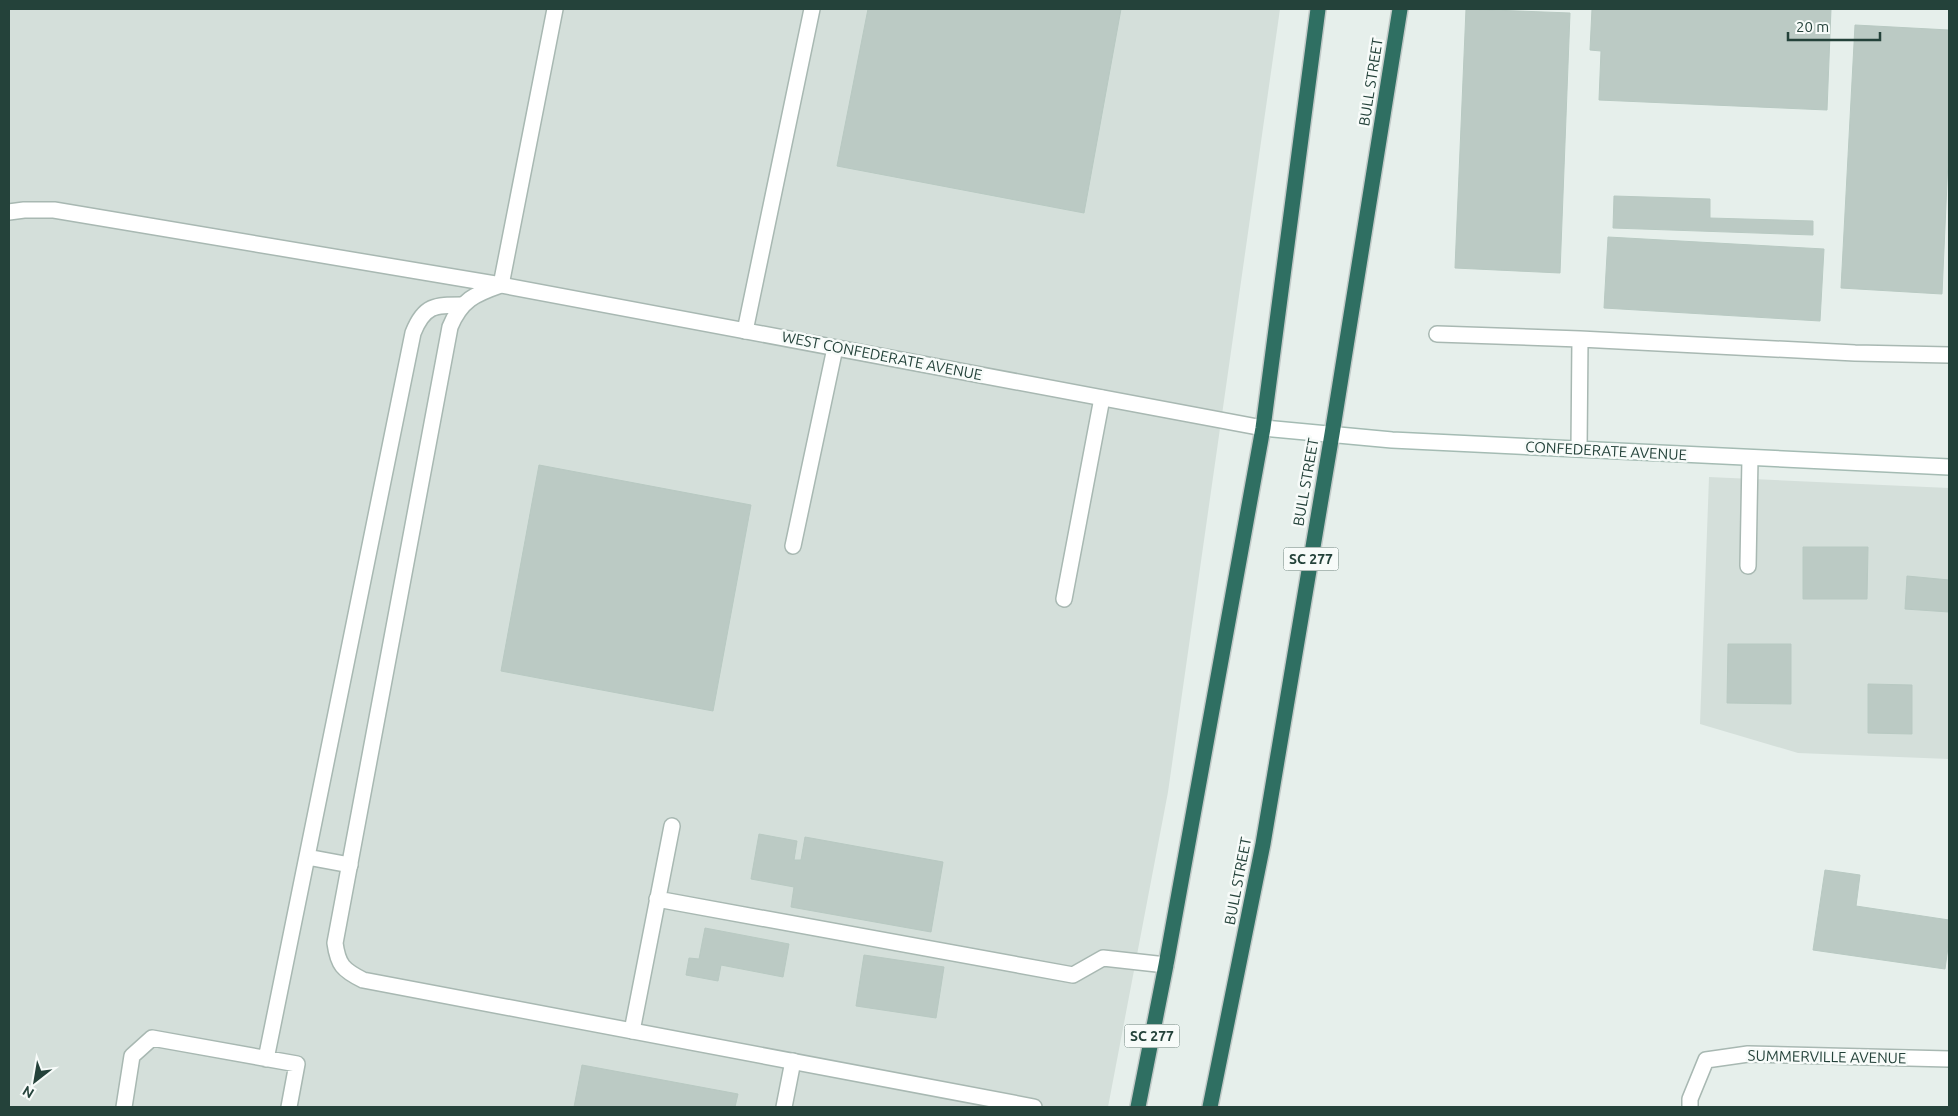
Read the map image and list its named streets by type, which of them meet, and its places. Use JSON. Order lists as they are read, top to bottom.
{
  "streets": {
    "highway": ["BULL STREET", "SC 277"],
    "street": ["WEST CONFEDERATE AVENUE", "CONFEDERATE AVENUE", "SUMMERVILLE AVENUE"]
  },
  "crossings": [
    ["BULL STREET", "CONFEDERATE AVENUE"],
    ["WEST CONFEDERATE AVENUE", "CONFEDERATE AVENUE"],
    ["WEST CONFEDERATE AVENUE", "SC 277"],
    ["CONFEDERATE AVENUE", "SC 277"]
  ],
  "scale_bar": "20 m",
  "north": "bottom left"
}
